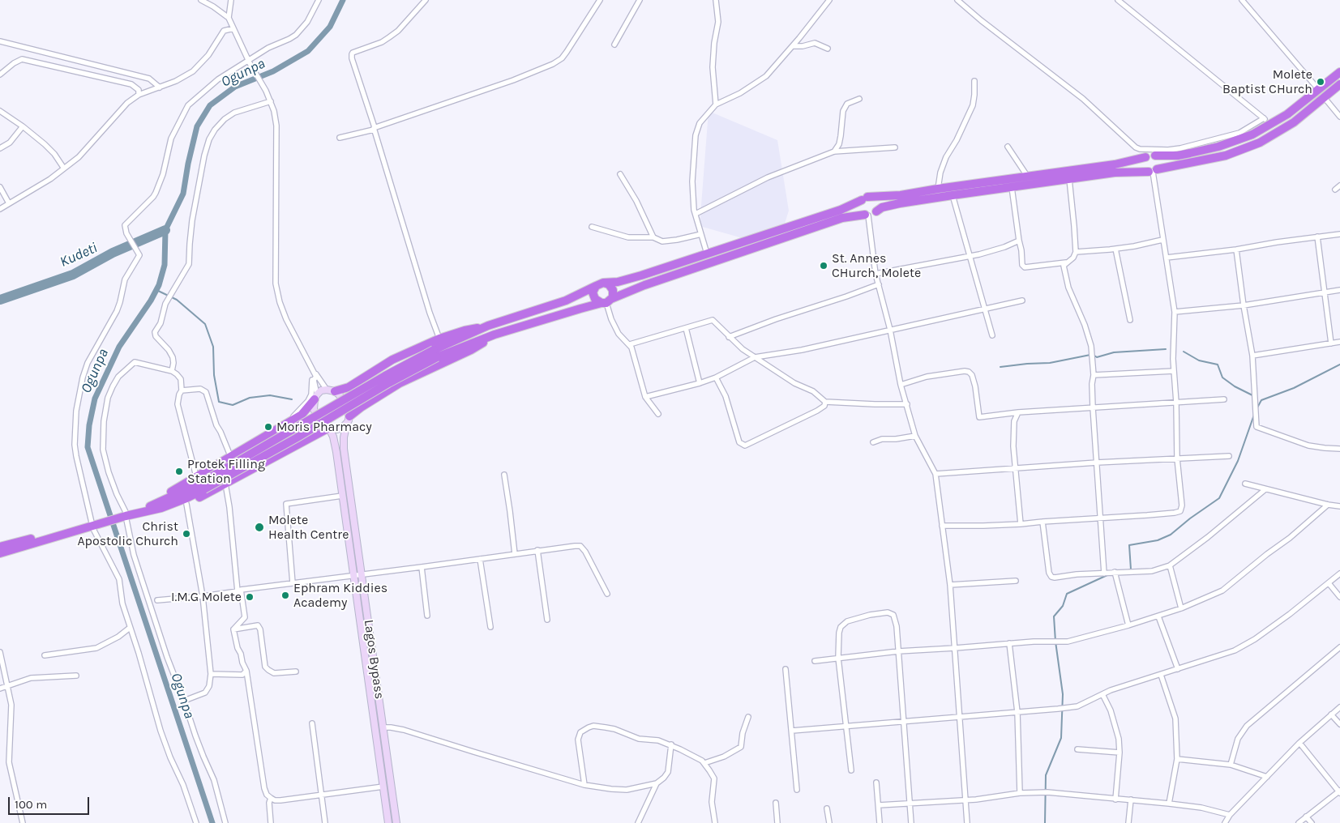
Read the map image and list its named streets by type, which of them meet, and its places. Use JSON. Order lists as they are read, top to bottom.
{
  "streets": {
    "main road": ["Lagos Bypass"]
  },
  "water": ["Ogunpa", "Kudeti"],
  "places": [
    "Molete Baptist CHurch",
    "St. Annes CHurch, Molete",
    "Moris Pharmacy",
    "Protek Filling Station",
    "Molete Health Centre",
    "Christ Apostolic Church",
    "Ephram Kiddies Academy",
    "I.M.G Molete"
  ],
  "scale_bar": "100 m"
}
